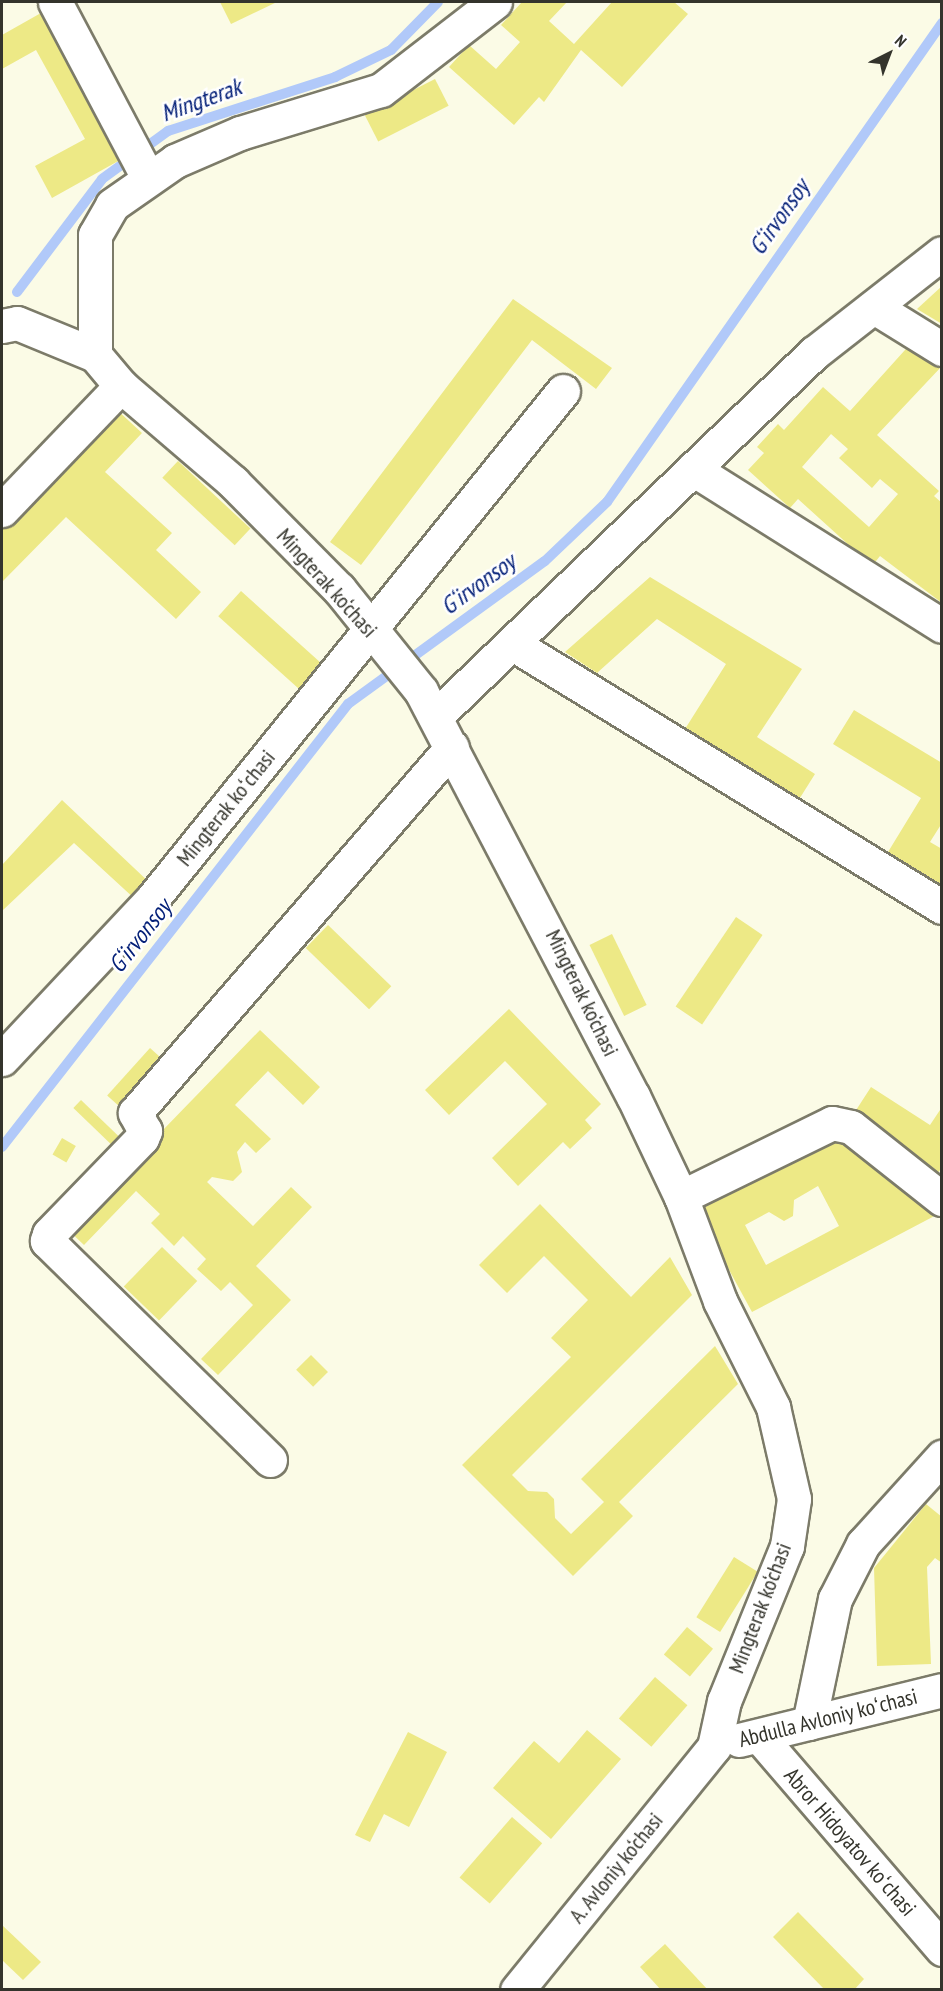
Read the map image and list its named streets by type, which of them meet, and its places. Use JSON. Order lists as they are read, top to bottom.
{
  "streets": {
    "street": [
      "Mingterak ko‘chasi",
      "Mingterak koʻchasi",
      "Abdulla Avloniy koʻchasi",
      "Abror Hidoyatov koʻchasi",
      "A. Avloniy ko‘chasi"
    ]
  },
  "crossings": [
    ["Mingterak ko‘chasi", "Mingterak koʻchasi"],
    ["Mingterak ko‘chasi", "Abdulla Avloniy koʻchasi"],
    ["Mingterak ko‘chasi", "A. Avloniy ko‘chasi"],
    ["Abdulla Avloniy koʻchasi", "Abror Hidoyatov koʻchasi"],
    ["Abdulla Avloniy koʻchasi", "A. Avloniy ko‘chasi"]
  ],
  "water": ["Mingterak", "G‘irvonsoy"],
  "north": "top right"
}
